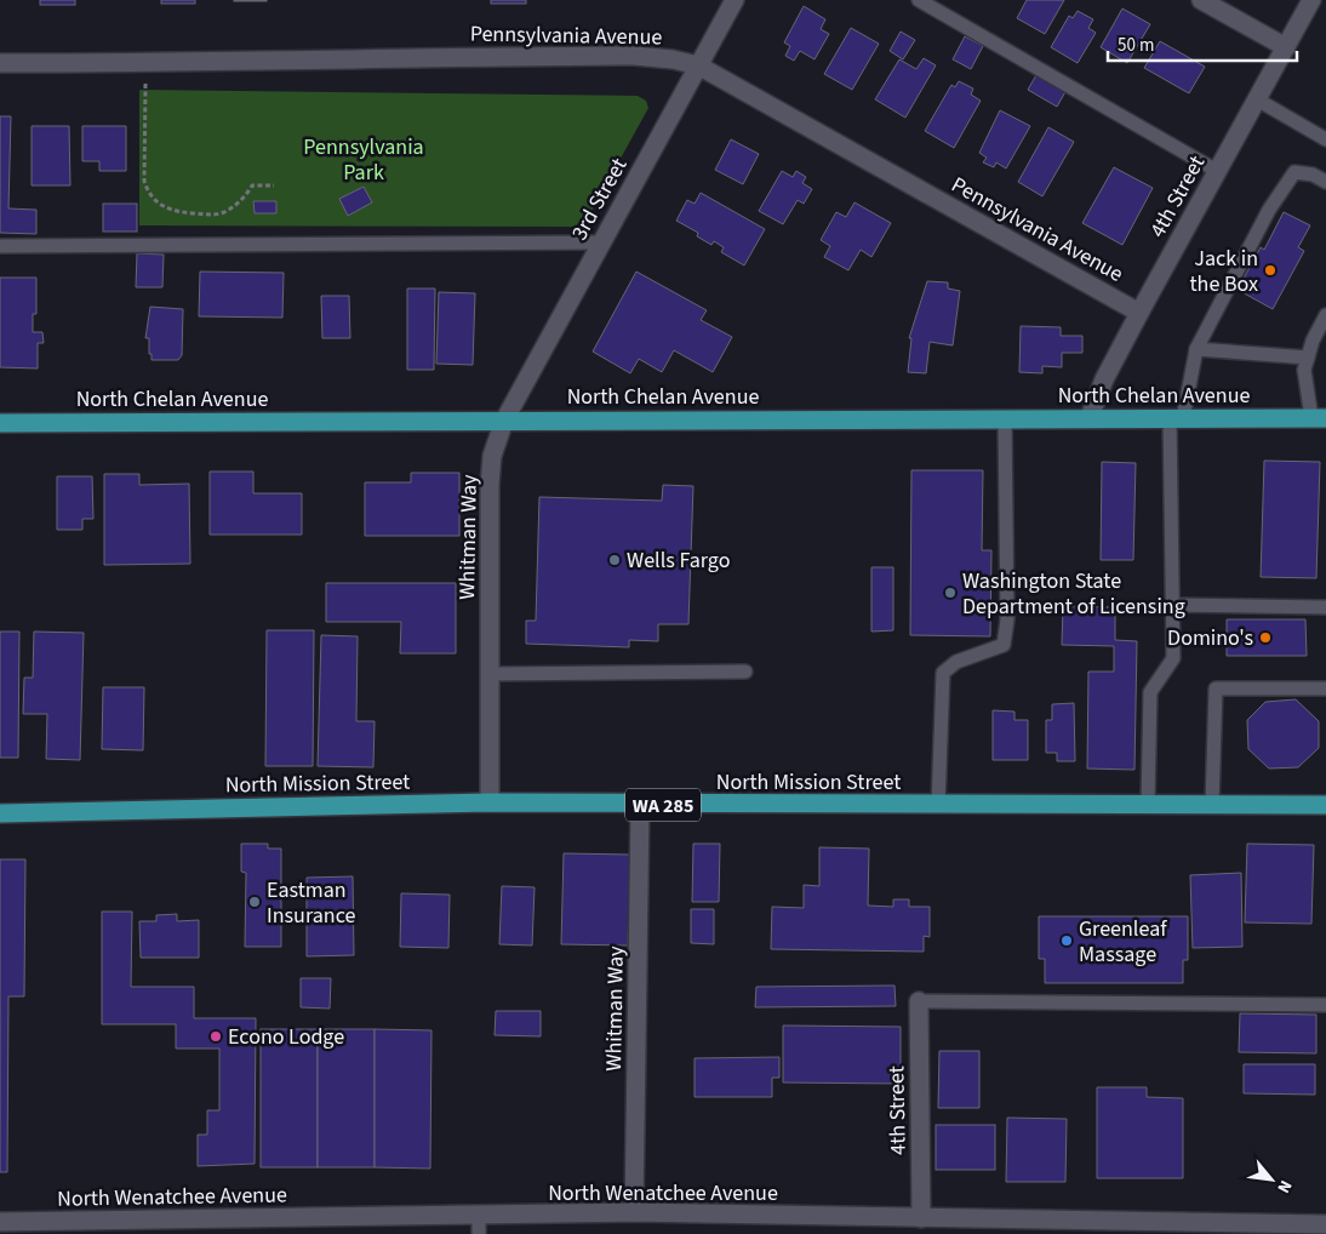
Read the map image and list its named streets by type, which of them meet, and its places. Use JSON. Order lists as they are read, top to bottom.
{
  "streets": {
    "main road": ["North Chelan Avenue", "North Mission Street", "WA 285"],
    "street": [
      "Pennsylvania Avenue",
      "4th Street",
      "3rd Street",
      "Whitman Way",
      "North Wenatchee Avenue"
    ]
  },
  "crossings": [
    ["Pennsylvania Avenue", "4th Street"],
    ["Pennsylvania Avenue", "3rd Street"],
    ["4th Street", "North Chelan Avenue"],
    ["4th Street", "North Wenatchee Avenue"],
    ["3rd Street", "North Chelan Avenue"],
    ["3rd Street", "Whitman Way"],
    ["North Chelan Avenue", "Whitman Way"],
    ["Whitman Way", "North Mission Street"],
    ["Whitman Way", "North Wenatchee Avenue"]
  ],
  "parks": ["Pennsylvania Park"],
  "places": [
    "Jack in the Box",
    "Wells Fargo",
    "Washington State Department of Licensing",
    "Domino's",
    "Eastman Insurance",
    "Greenleaf Massage",
    "Econo Lodge"
  ],
  "scale_bar": "50 m",
  "north": "bottom right"
}
